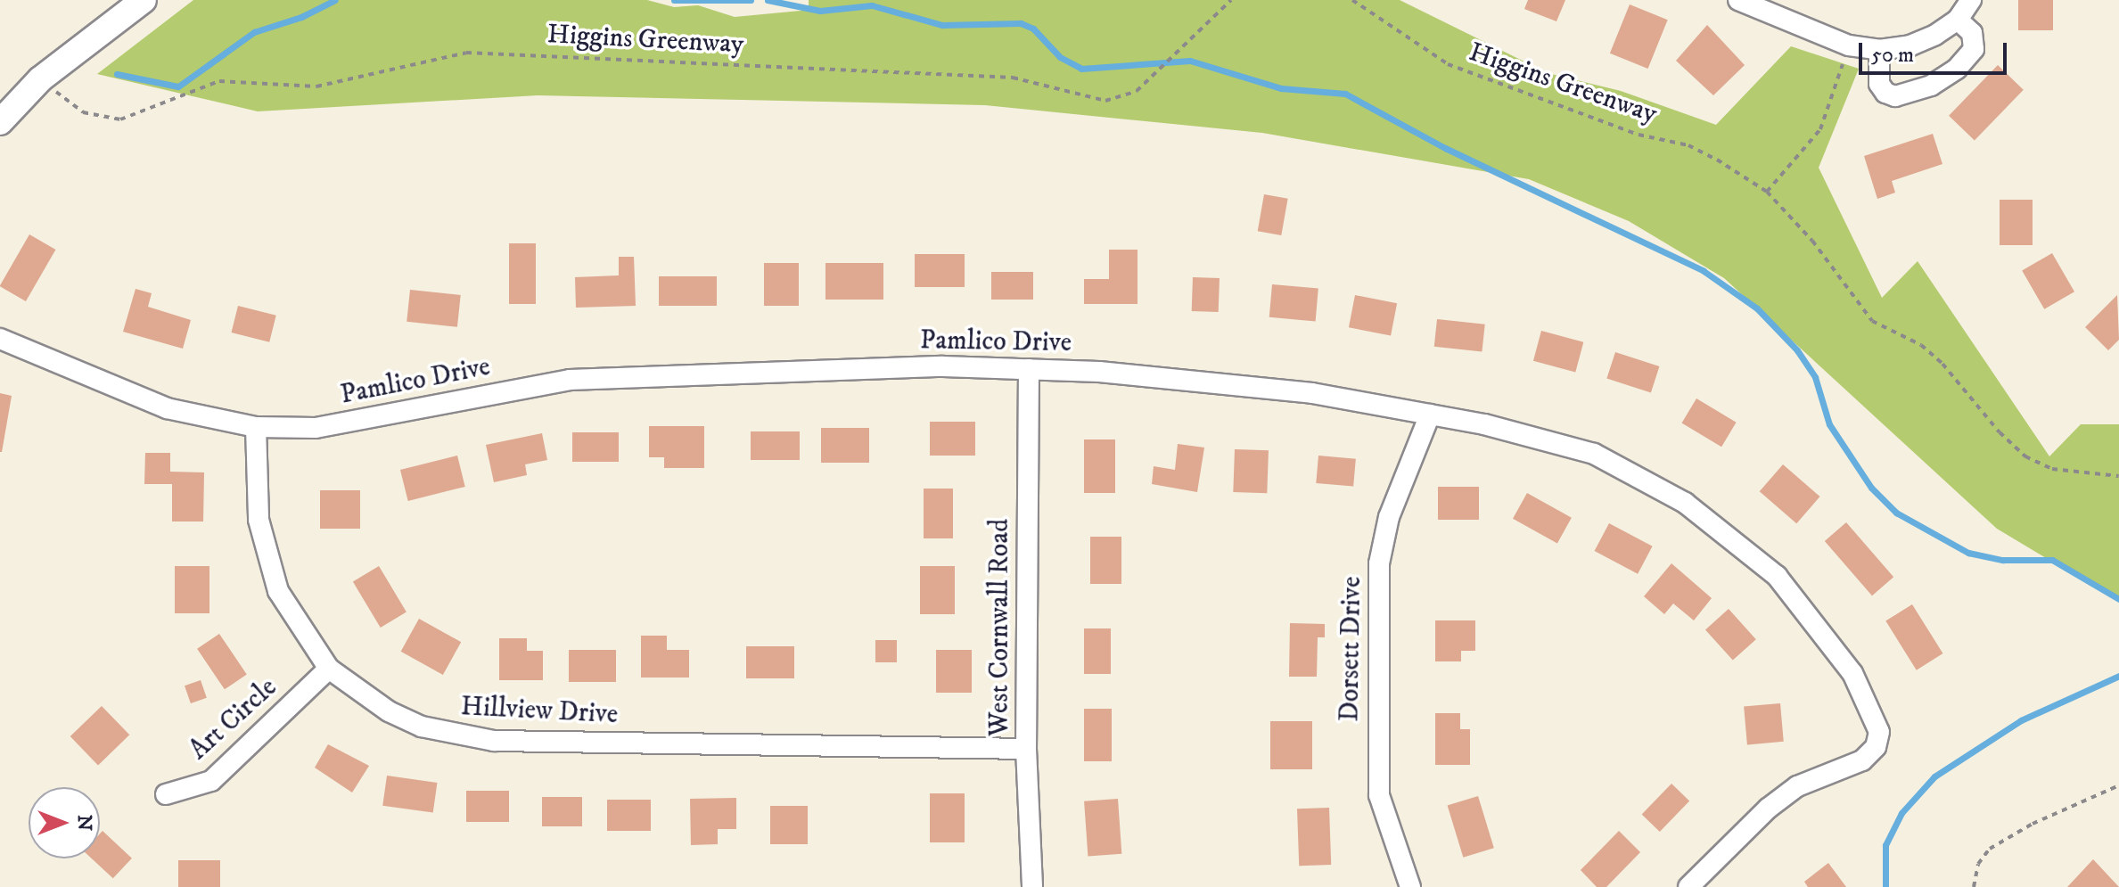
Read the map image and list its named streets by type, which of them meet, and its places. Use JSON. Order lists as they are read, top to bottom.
{
  "streets": {
    "street": [
      "Pamlico Drive",
      "West Cornwall Road",
      "Dorsett Drive",
      "Hillview Drive",
      "Art Circle"
    ],
    "path": ["Higgins Greenway"]
  },
  "crossings": [
    ["Pamlico Drive", "West Cornwall Road"],
    ["Pamlico Drive", "Dorsett Drive"],
    ["Pamlico Drive", "Hillview Drive"],
    ["West Cornwall Road", "Hillview Drive"],
    ["Hillview Drive", "Art Circle"]
  ],
  "scale_bar": "50 m",
  "north": "right"
}
